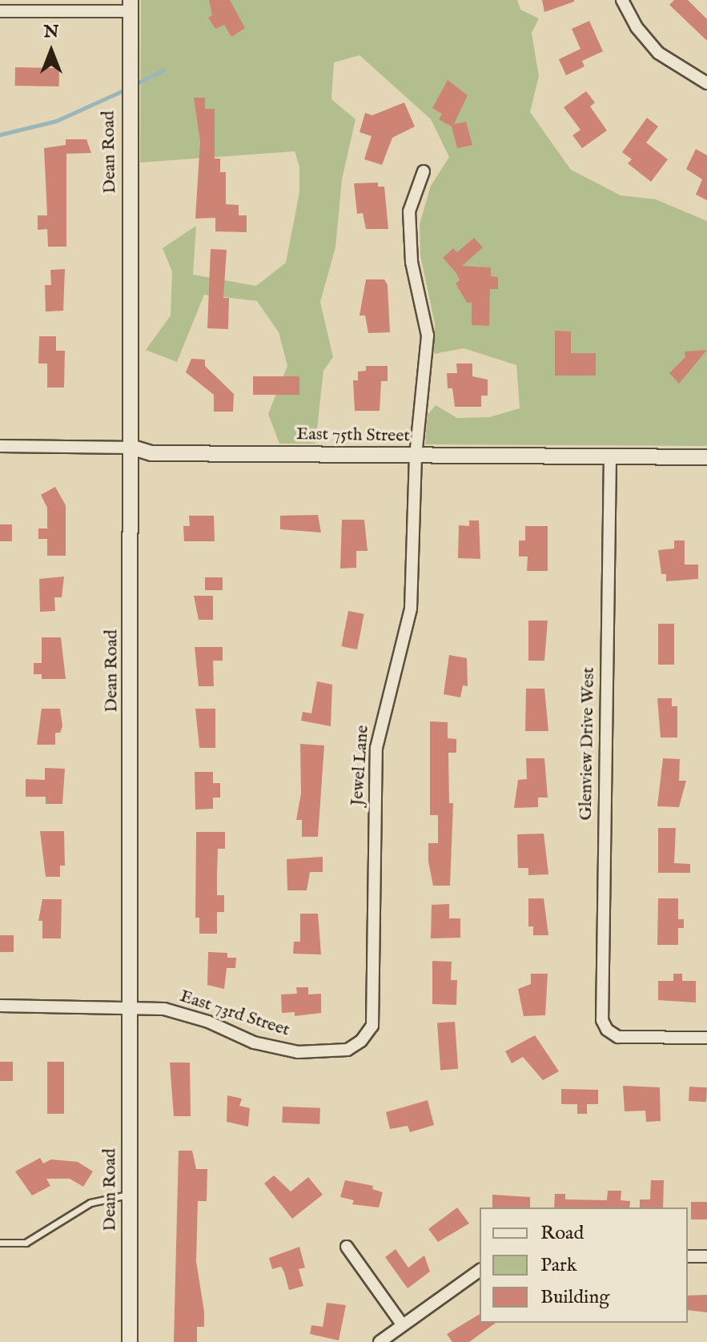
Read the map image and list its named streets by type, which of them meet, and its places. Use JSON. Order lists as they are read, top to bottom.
{
  "streets": {
    "street": [
      "Dean Road",
      "East 75th Street",
      "Glenview Drive West",
      "Jewel Lane",
      "East 73rd Street"
    ]
  },
  "crossings": [
    ["Dean Road", "East 75th Street"],
    ["Dean Road", "East 73rd Street"],
    ["East 75th Street", "Glenview Drive West"],
    ["East 75th Street", "Jewel Lane"],
    ["Jewel Lane", "East 73rd Street"]
  ],
  "legend": ["Road", "Park", "Building"],
  "north": "top"
}
